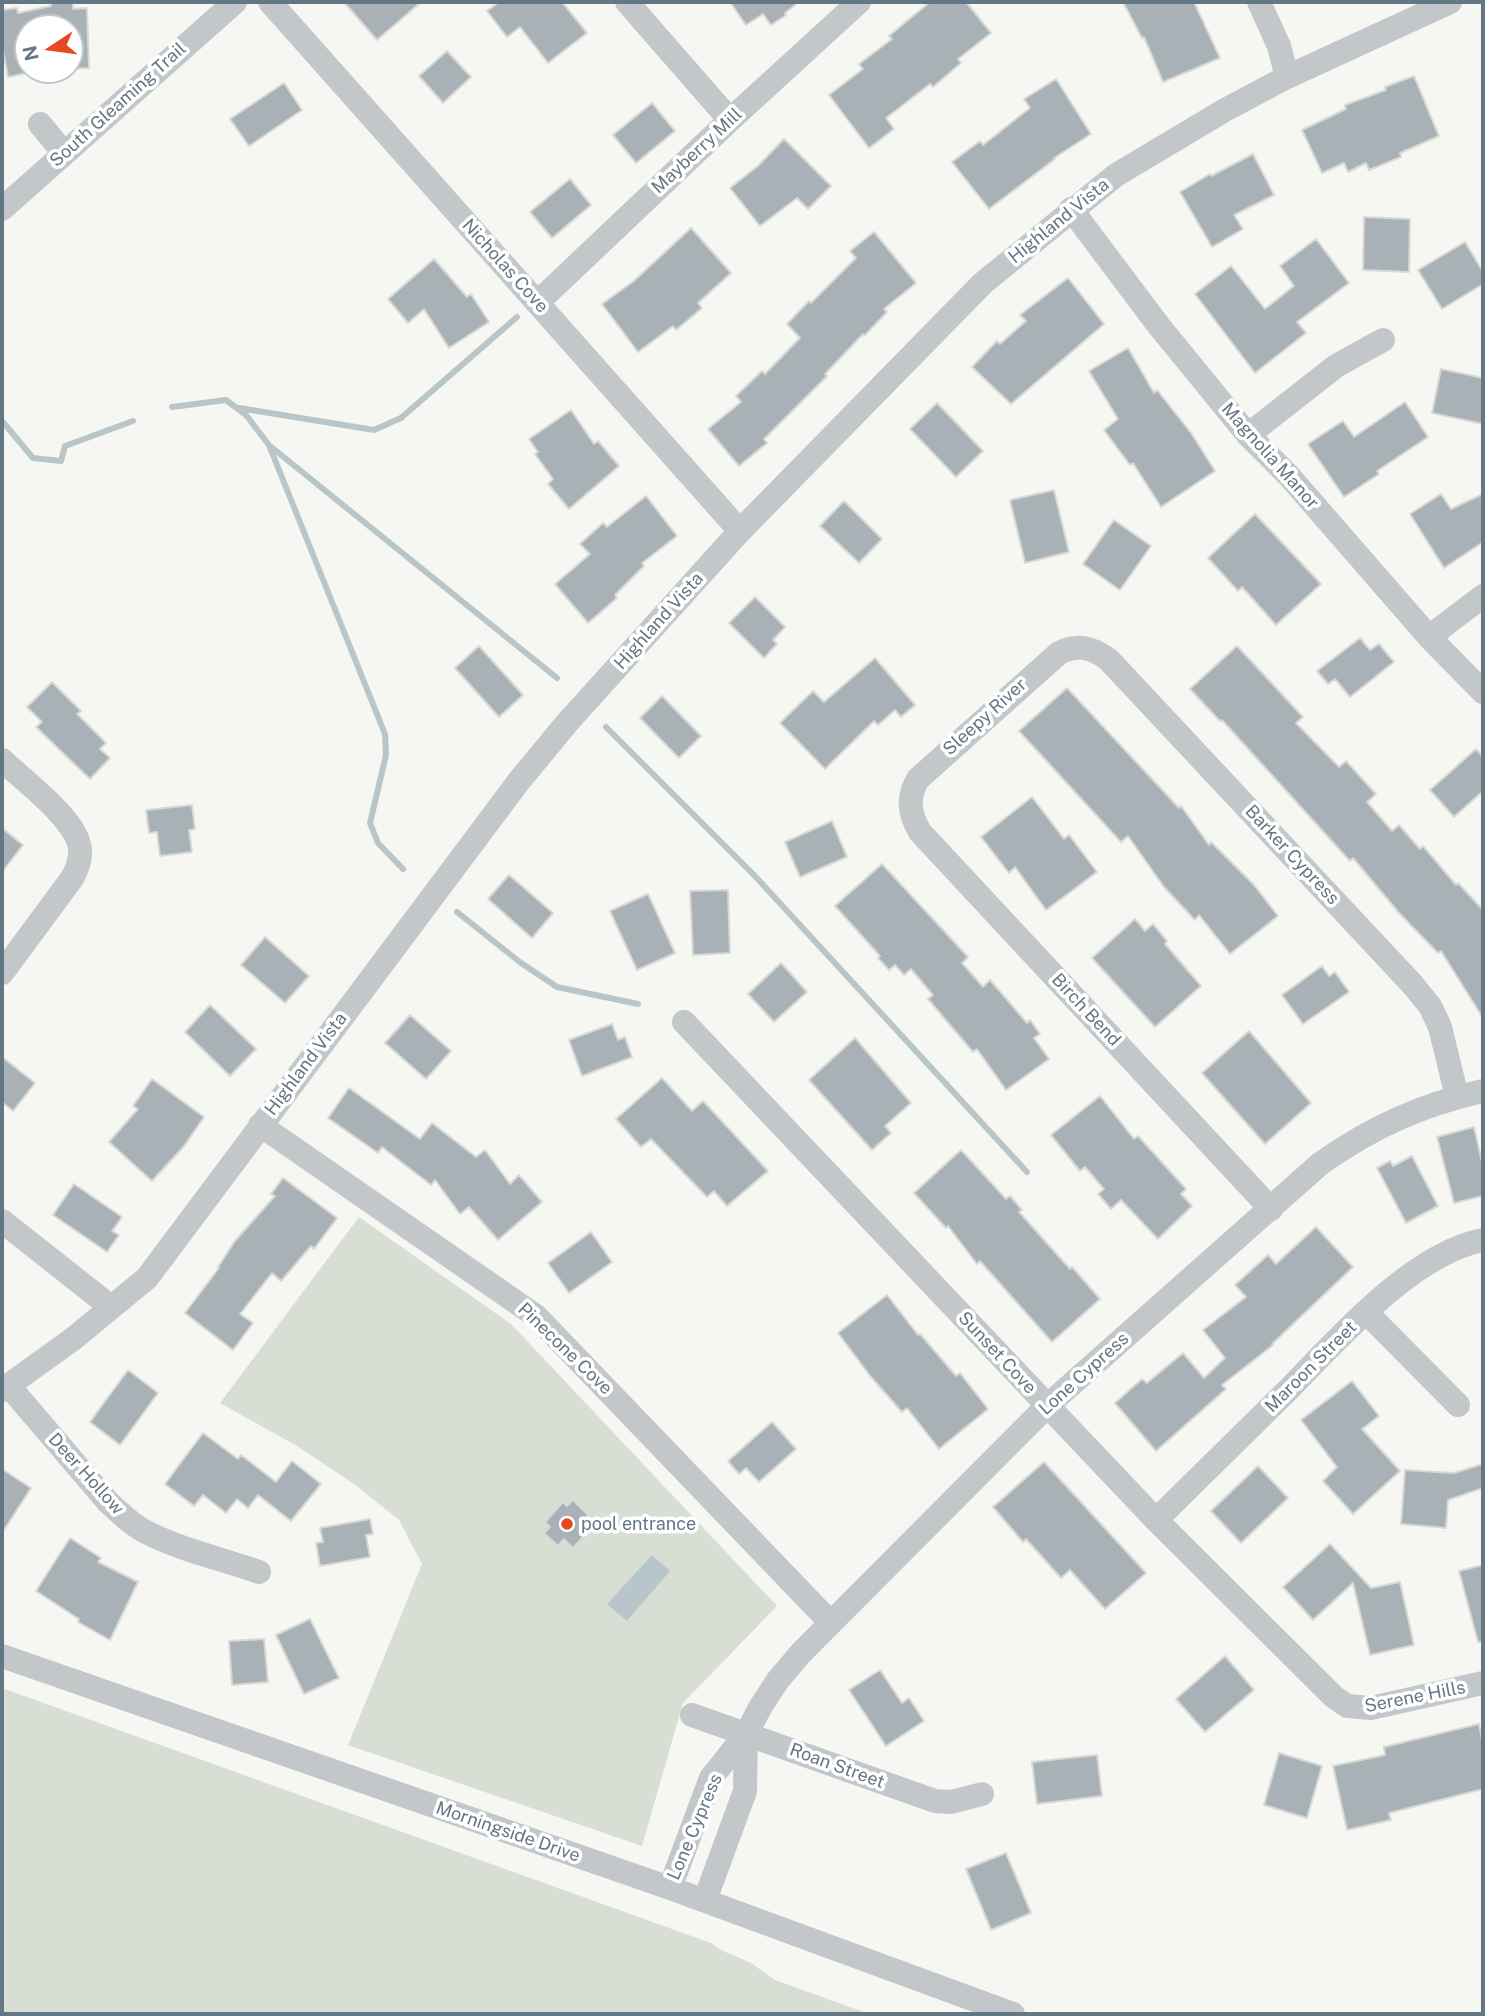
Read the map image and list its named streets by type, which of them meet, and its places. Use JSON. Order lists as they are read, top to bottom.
{
  "streets": {
    "street": [
      "South Gleaming Trail",
      "Mayberry Mill",
      "Highland Vista",
      "Nicholas Cove",
      "Magnolia Manor",
      "Sleepy River",
      "Barker Cypress",
      "Birch Bend",
      "Pinecone Cove",
      "Sunset Cove",
      "Maroon Street",
      "Lone Cypress",
      "Deer Hollow",
      "Serene Hills",
      "Roan Street",
      "Morningside Drive"
    ]
  },
  "crossings": [
    ["Mayberry Mill", "Nicholas Cove"],
    ["Highland Vista", "Nicholas Cove"],
    ["Highland Vista", "Magnolia Manor"],
    ["Highland Vista", "Pinecone Cove"],
    ["Highland Vista", "Deer Hollow"],
    ["Sleepy River", "Barker Cypress"],
    ["Sleepy River", "Birch Bend"],
    ["Barker Cypress", "Lone Cypress"],
    ["Birch Bend", "Lone Cypress"],
    ["Pinecone Cove", "Lone Cypress"],
    ["Sunset Cove", "Maroon Street"],
    ["Sunset Cove", "Lone Cypress"],
    ["Sunset Cove", "Serene Hills"],
    ["Lone Cypress", "Roan Street"],
    ["Lone Cypress", "Morningside Drive"]
  ],
  "places": ["pool entrance"],
  "north": "left"
}
